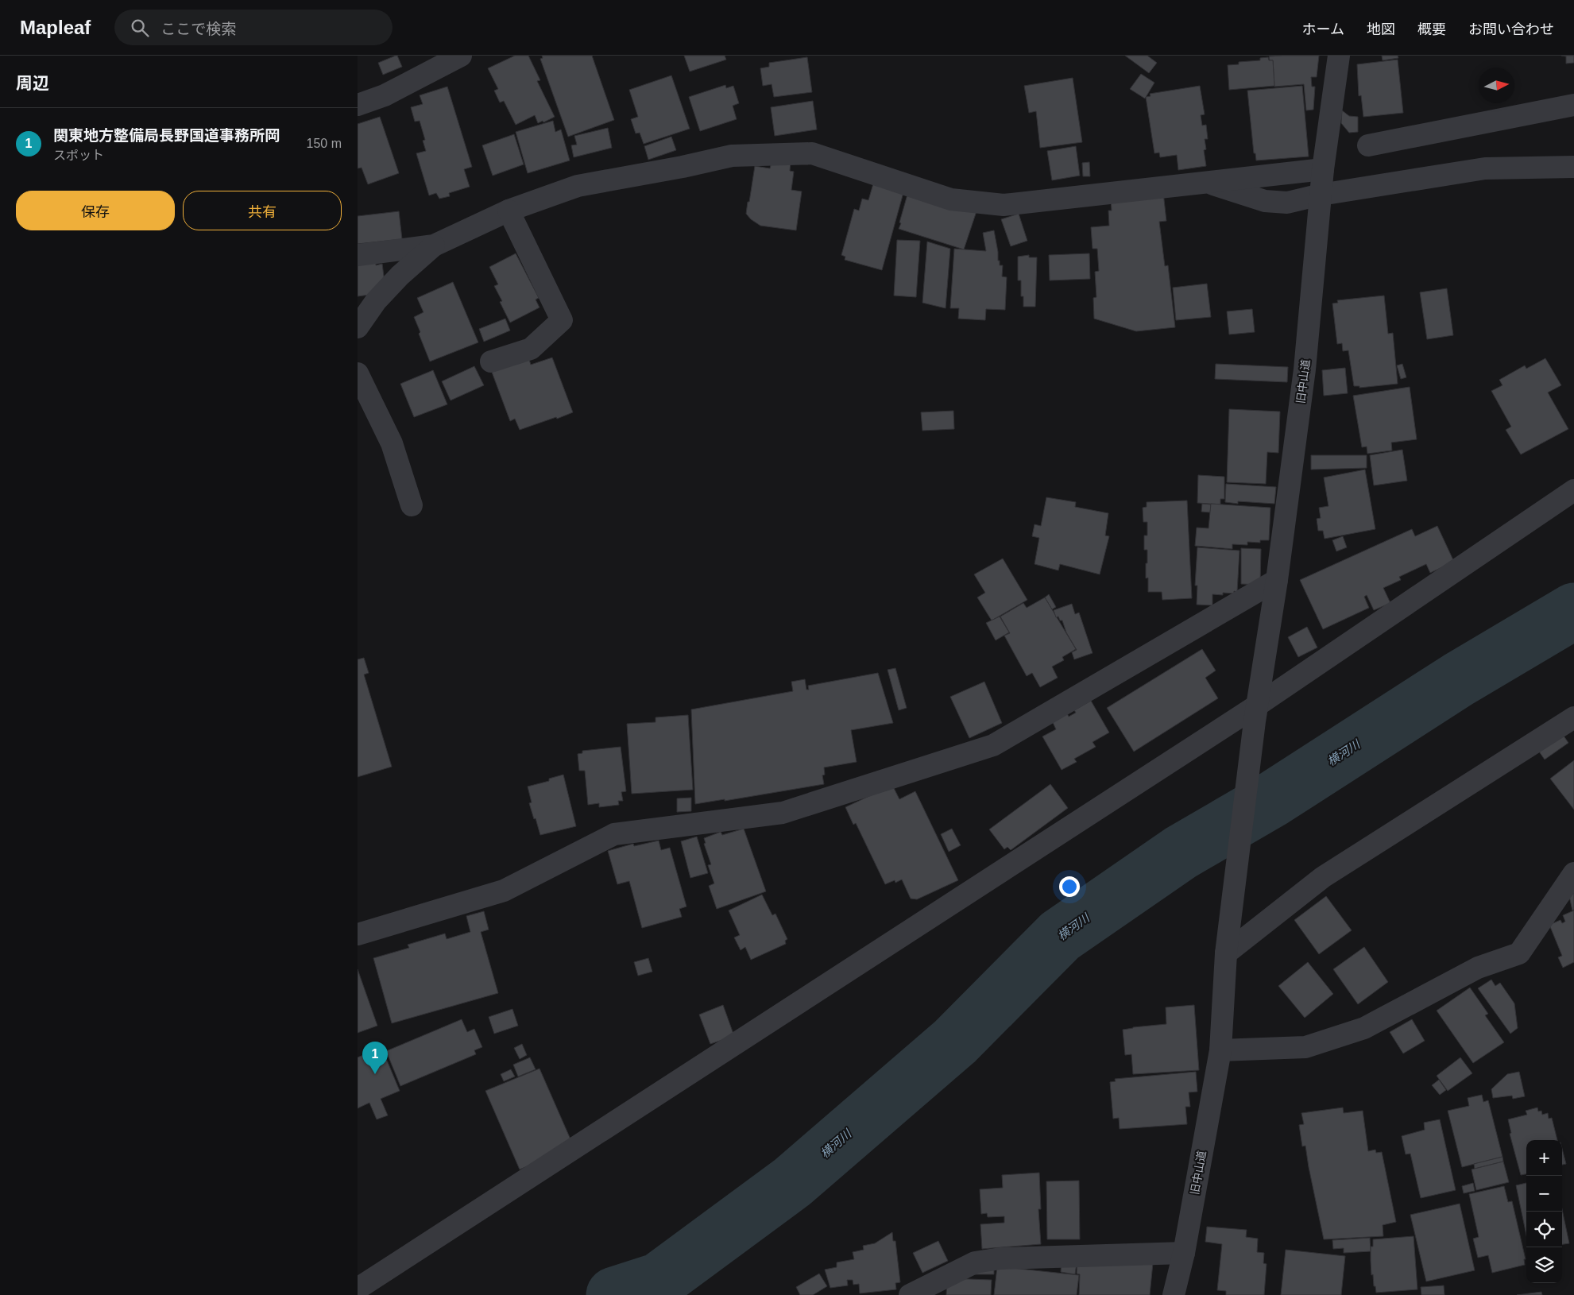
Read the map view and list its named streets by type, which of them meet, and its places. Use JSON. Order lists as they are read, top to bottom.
{
  "streets": {
    "street": ["旧中山道"]
  },
  "water": ["横河川"],
  "north": "right",
  "page": {
    "header": "Mapleaf",
    "search": "ここで検索",
    "nav": [
      "ホーム",
      "地図",
      "概要",
      "お問い合わせ"
    ],
    "heading": "周辺",
    "list": [
      {
        "mark": "1",
        "name": "関東地方整備局長野国道事務所岡",
        "note": "スポット",
        "value": "150 m"
      }
    ],
    "buttons": ["保存", "共有"],
    "pins": "1",
    "map_buttons": ["+", "−"]
  }
}
